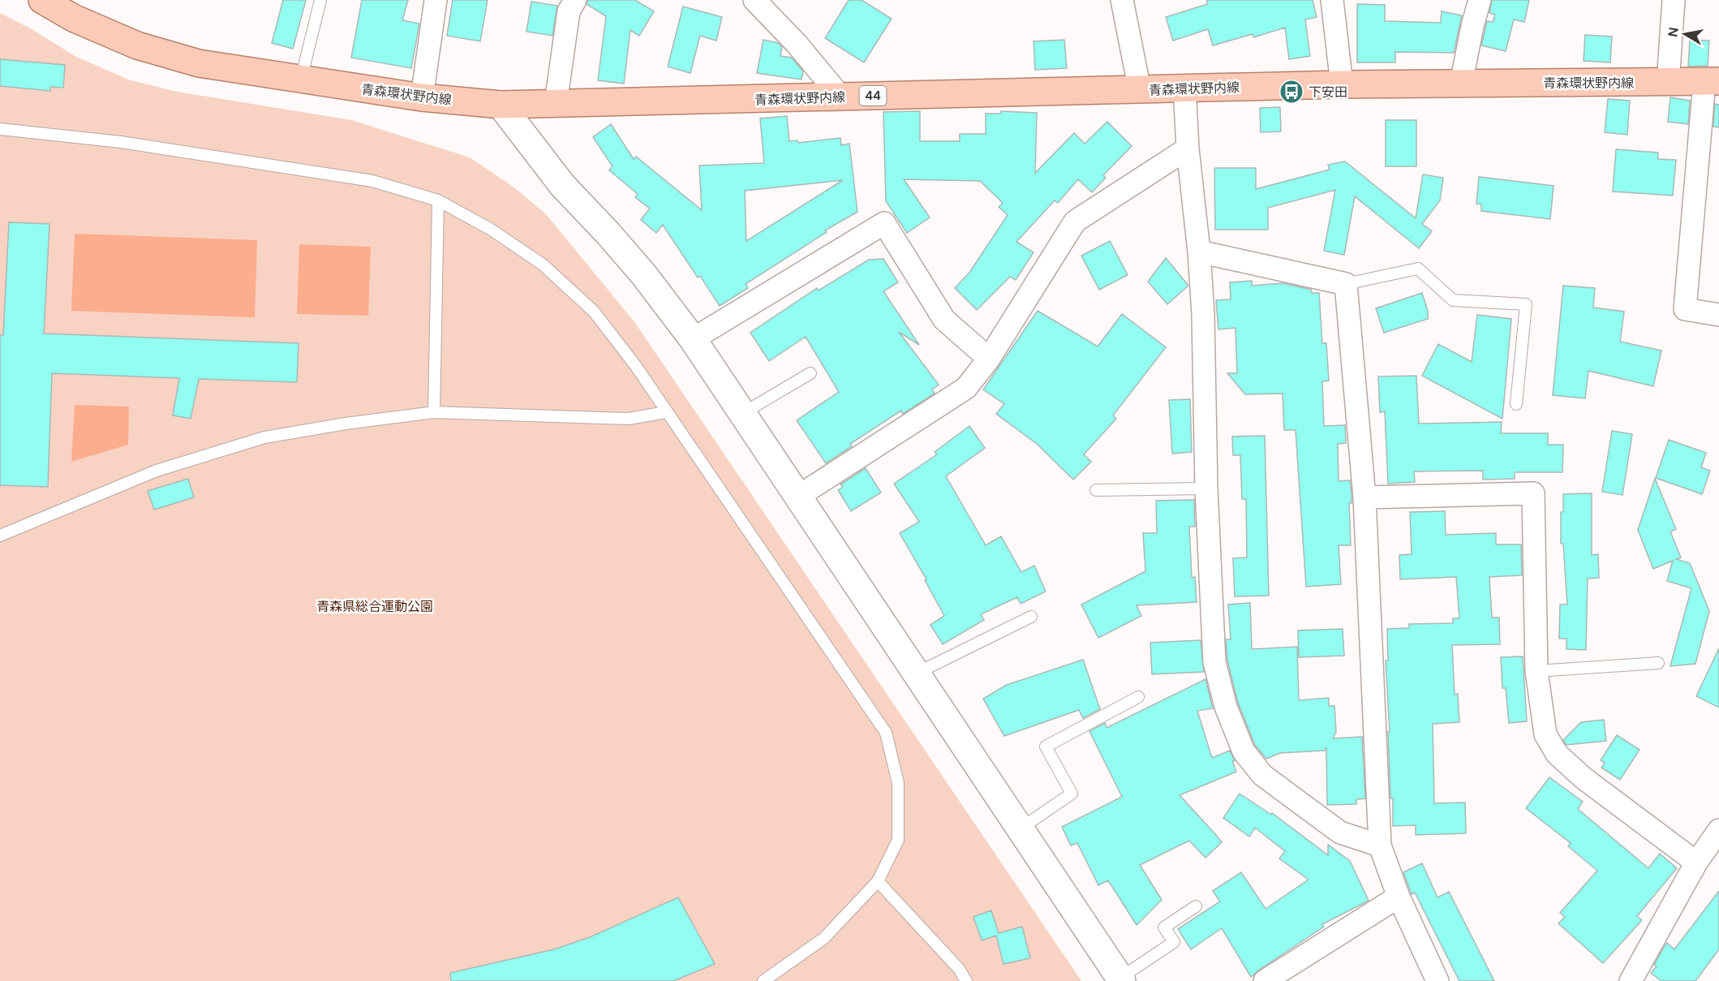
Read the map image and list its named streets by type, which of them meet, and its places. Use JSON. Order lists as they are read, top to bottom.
{
  "streets": {
    "main road": ["青森環状野内線", "44"]
  },
  "parks": ["青森県総合運動公園"],
  "places": {
    "bus stop": ["下安田"]
  },
  "north": "left"
}
